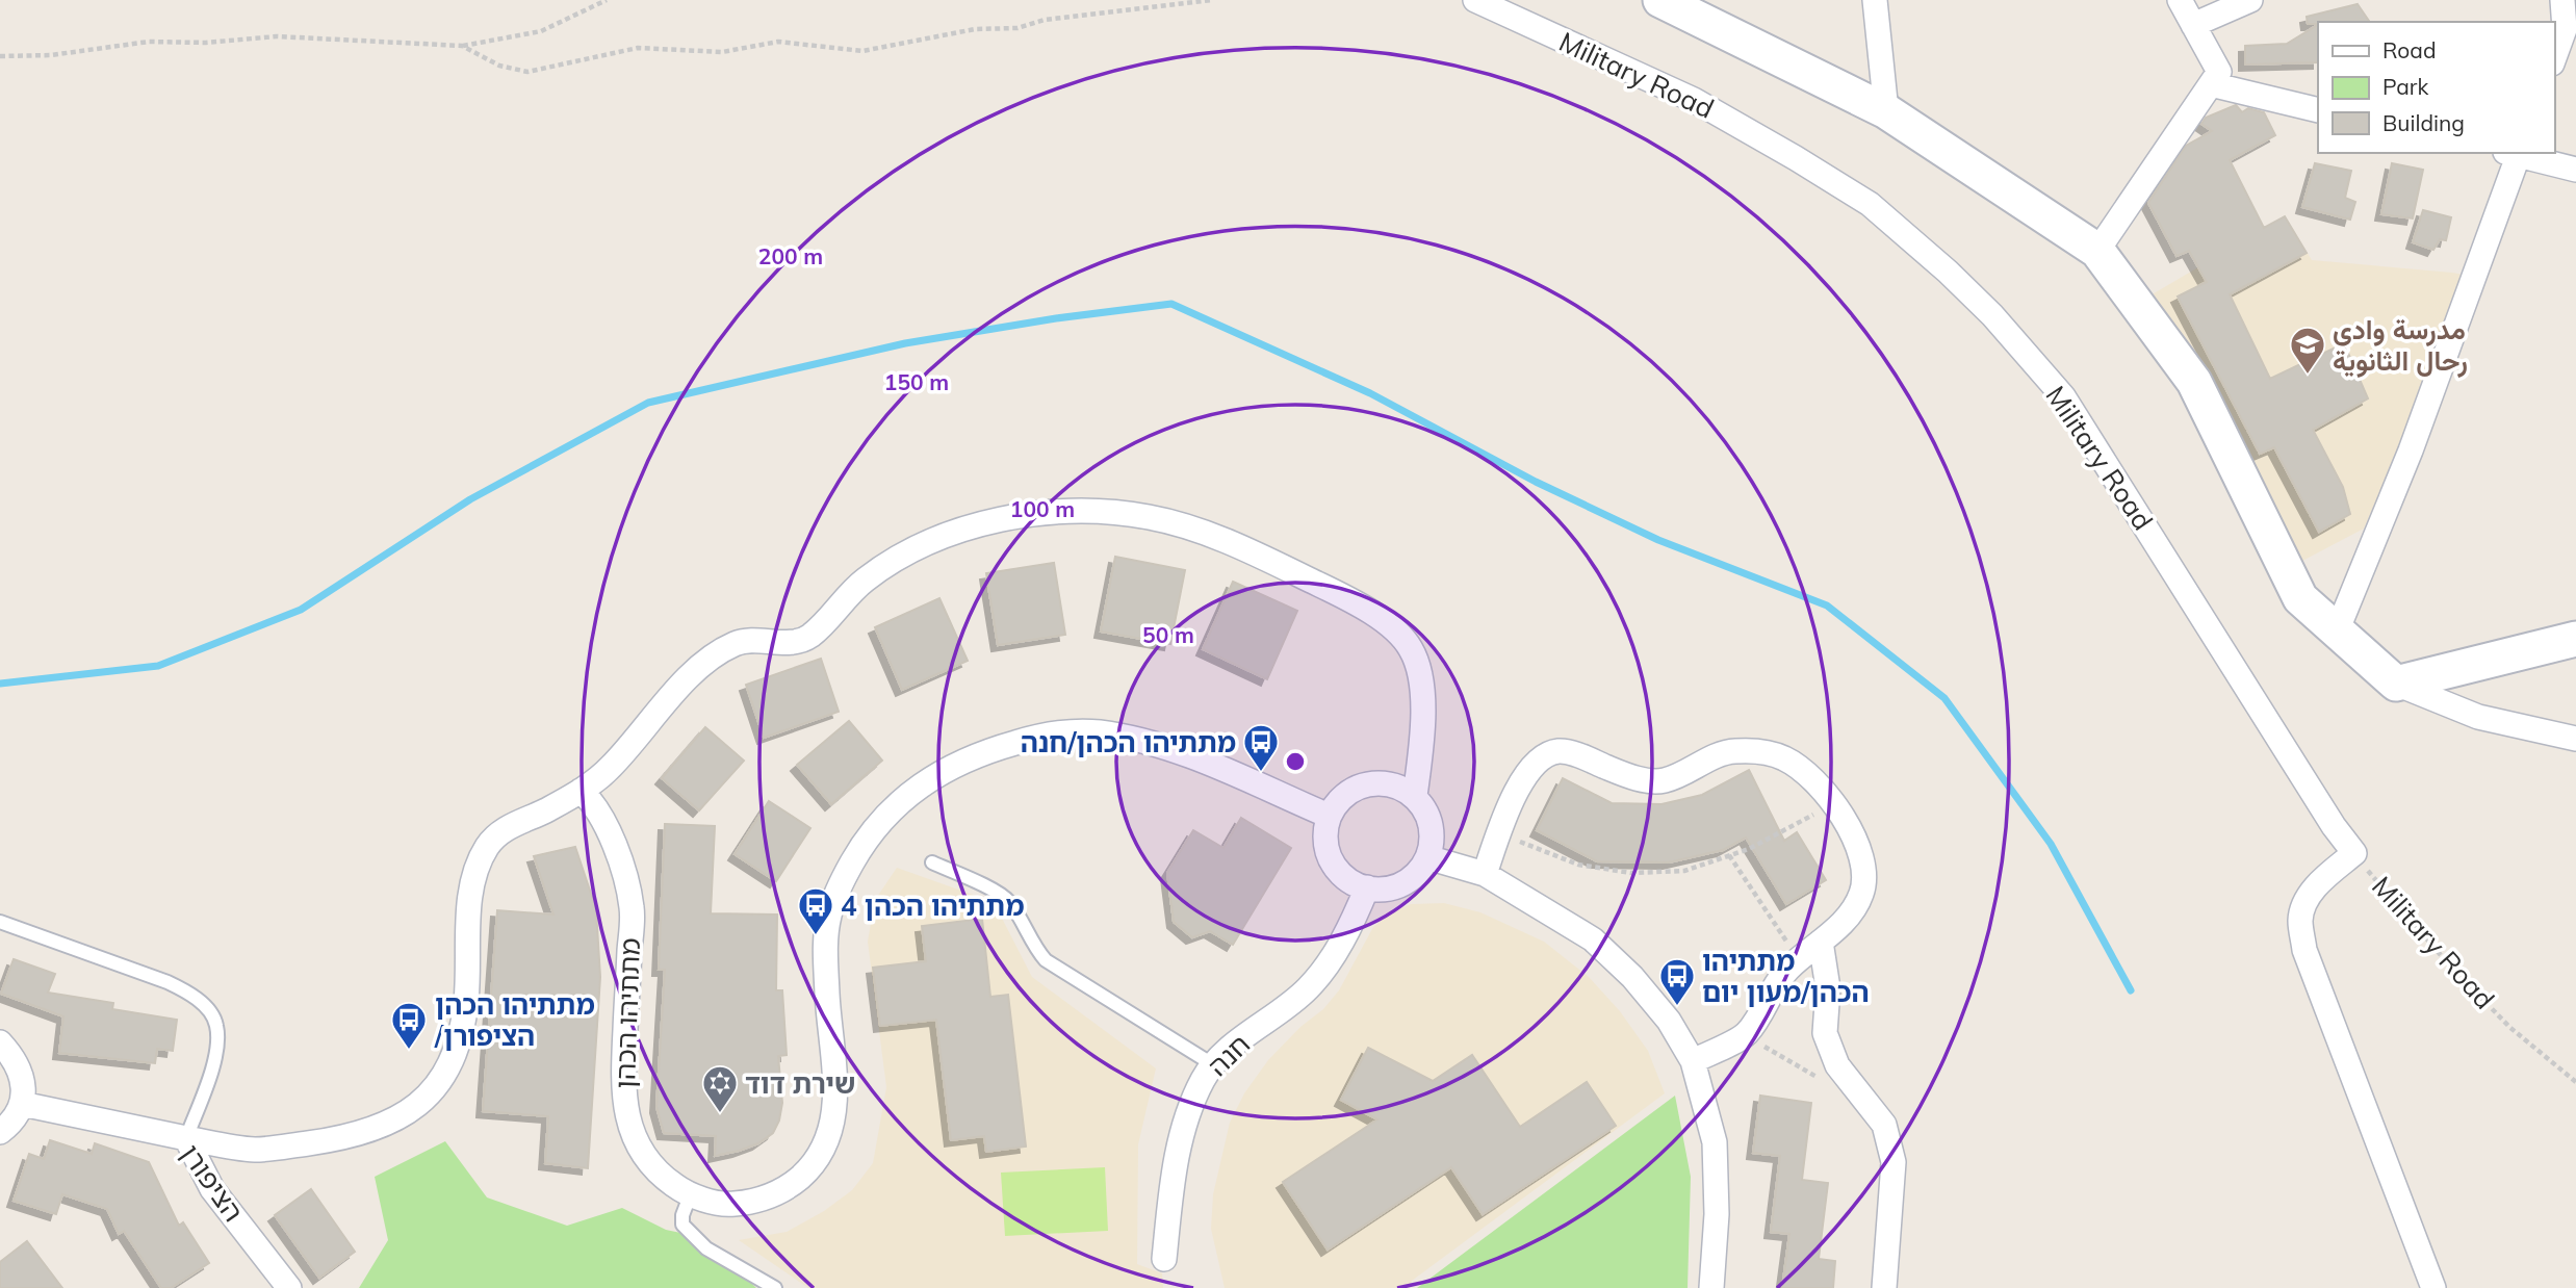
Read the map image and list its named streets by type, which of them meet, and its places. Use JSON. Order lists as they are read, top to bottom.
{
  "streets": {
    "street": [
      "Military Road",
      "מתתיהו הכהן",
      "חנה",
      "הציפורן"
    ]
  },
  "crossings": [
    ["מתתיהו הכהן", "חנה"]
  ],
  "places": {
    "school or university": ["مدرسة وادي رحال الثانوية"],
    "bus stop": [
      "מתתיהו הכהן/חנה",
      "מתתיהו הכהן 4",
      "מתתיהו הכהן/מעון יום",
      "מתתיהו הכהן /הציפורן"
    ],
    "synagogue": ["שירת דוד"]
  },
  "legend": ["Road", "Park", "Building"],
  "rings": [
    "200 m",
    "150 m",
    "100 m",
    "50 m"
  ]
}
